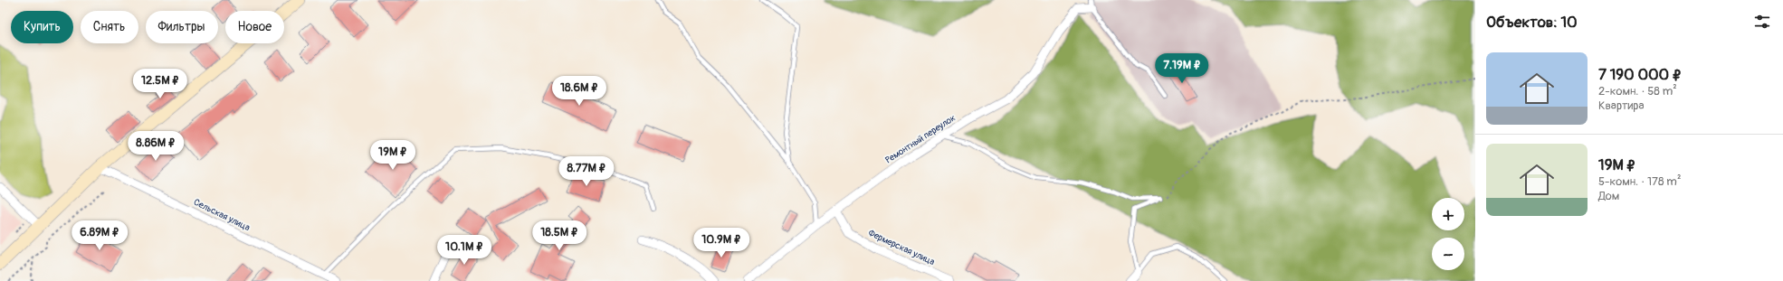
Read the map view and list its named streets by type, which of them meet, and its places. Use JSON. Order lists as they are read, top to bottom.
{
  "streets": {
    "street": ["Ремонтный переулок", "Сельская улица", "Фермерская улица"]
  },
  "crossings": [
    ["Ремонтный переулок", "Фермерская улица"]
  ],
  "page": {
    "heading": "Объектов: 10",
    "chip": [
      "Купить",
      "Снять",
      "Фильтры",
      "Новое"
    ],
    "list": [
      {
        "name": "7 190 000 ₽",
        "note": "2-комн. · 58 m² · Квартира"
      },
      {
        "name": "19M ₽",
        "note": "5-комн. · 178 m² · Дом"
      }
    ],
    "price": [
      "7.19M ₽",
      "12.5M ₽",
      "18.6M ₽",
      "8.86M ₽",
      "19M ₽",
      "8.77M ₽",
      "6.89M ₽",
      "18.5M ₽",
      "10.9M ₽",
      "10.1M ₽"
    ],
    "map_buttons": ["+", "−"]
  }
}
